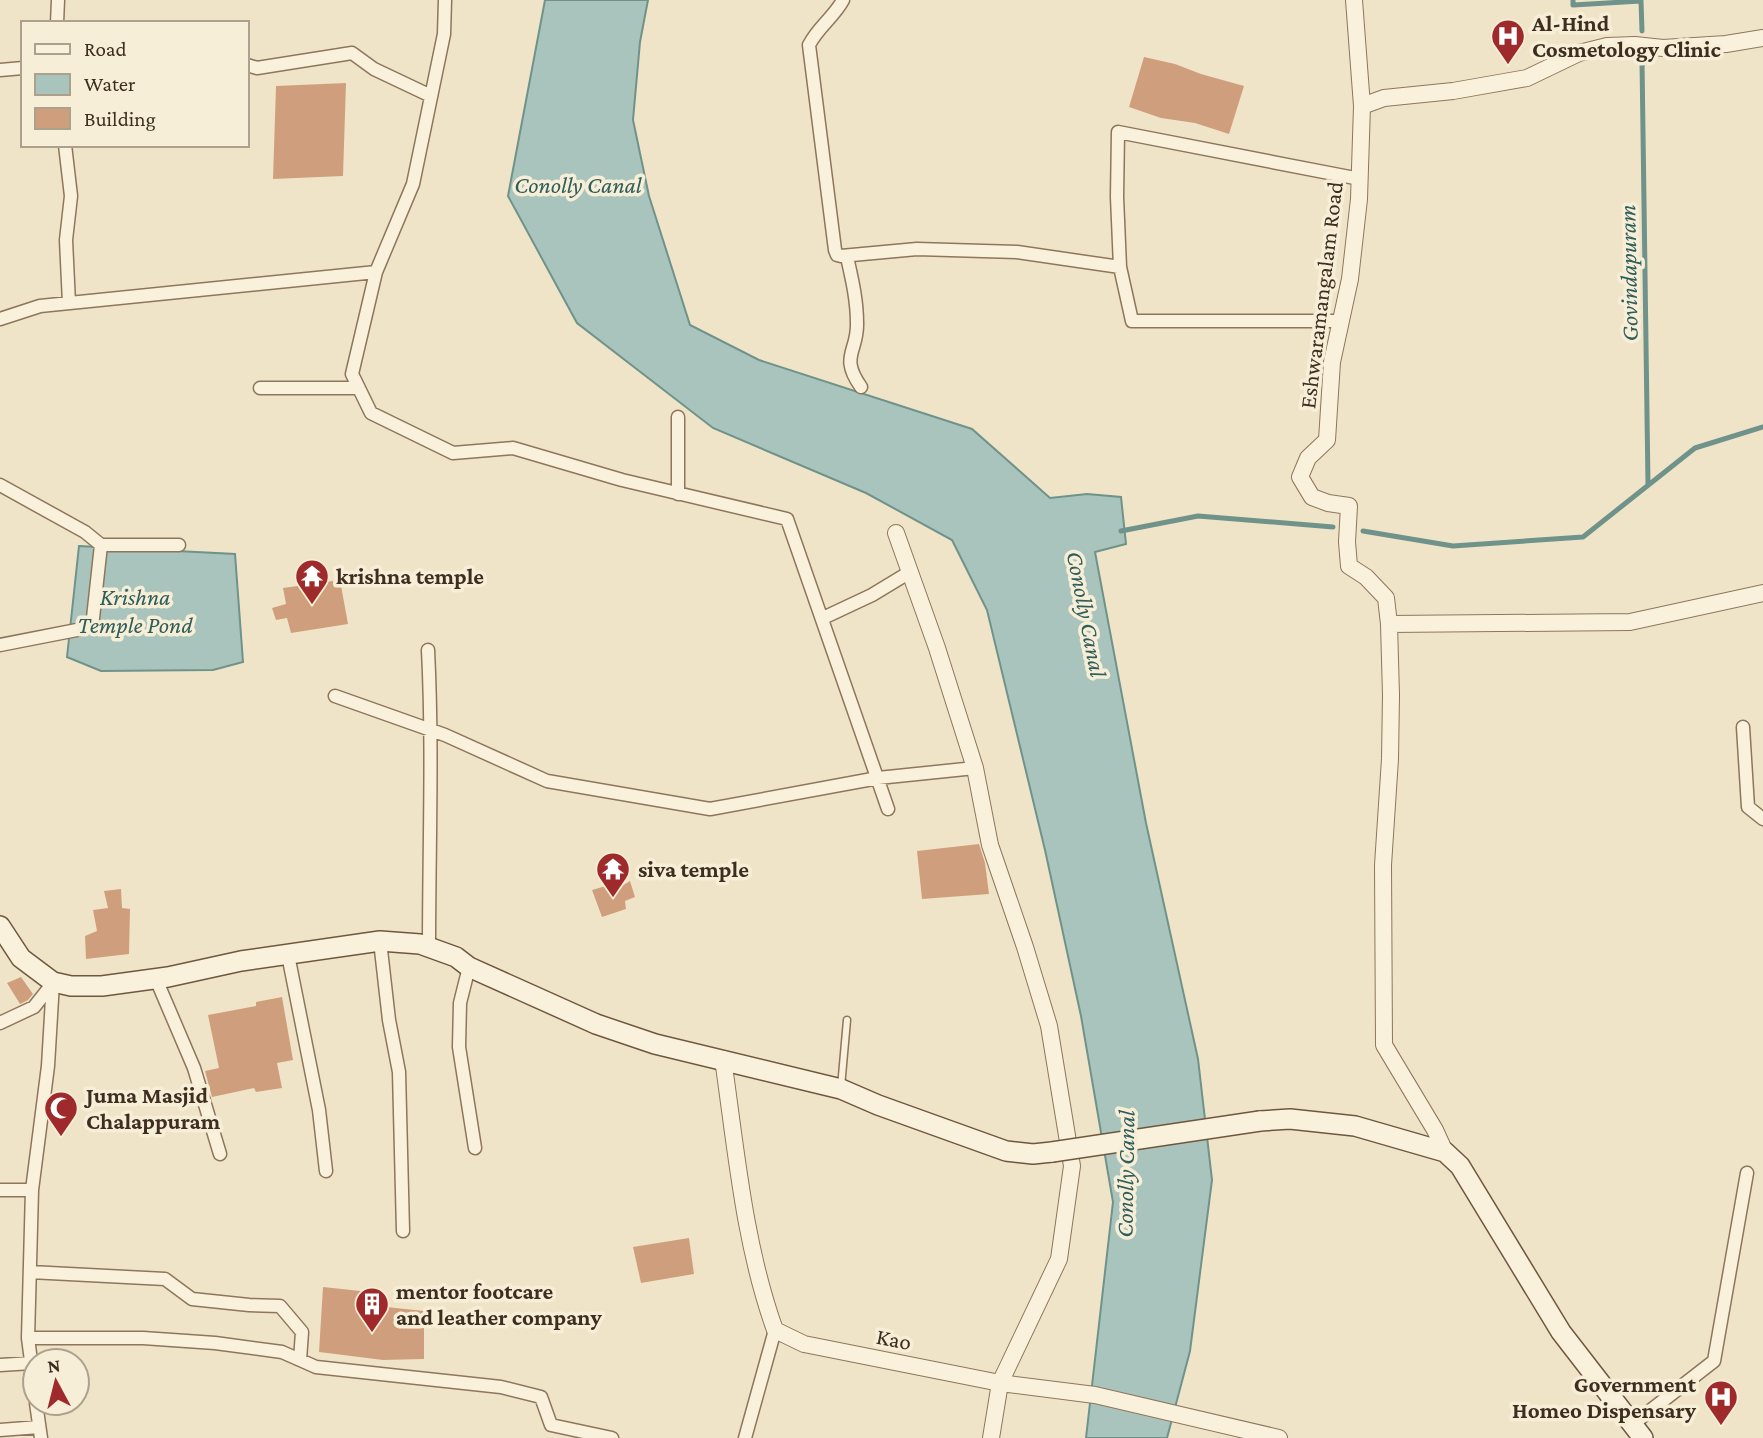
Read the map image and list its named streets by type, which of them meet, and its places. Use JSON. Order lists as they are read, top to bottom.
{
  "streets": {
    "street": ["Eshwaramangalam Road", "Kao"]
  },
  "water": ["Conolly Canal", "Govindapuram", "Krishna Temple Pond"],
  "places": {
    "hospital": ["Al-Hind Cosmetology Clinic", "Government Homeo Dispensary"],
    "temple": ["krishna temple", "siva temple"],
    "mosque": ["Juma Masjid Chalappuram"],
    "building": ["mentor footcare and leather company"]
  },
  "legend": ["Road", "Water", "Building"],
  "north": "top"
}
